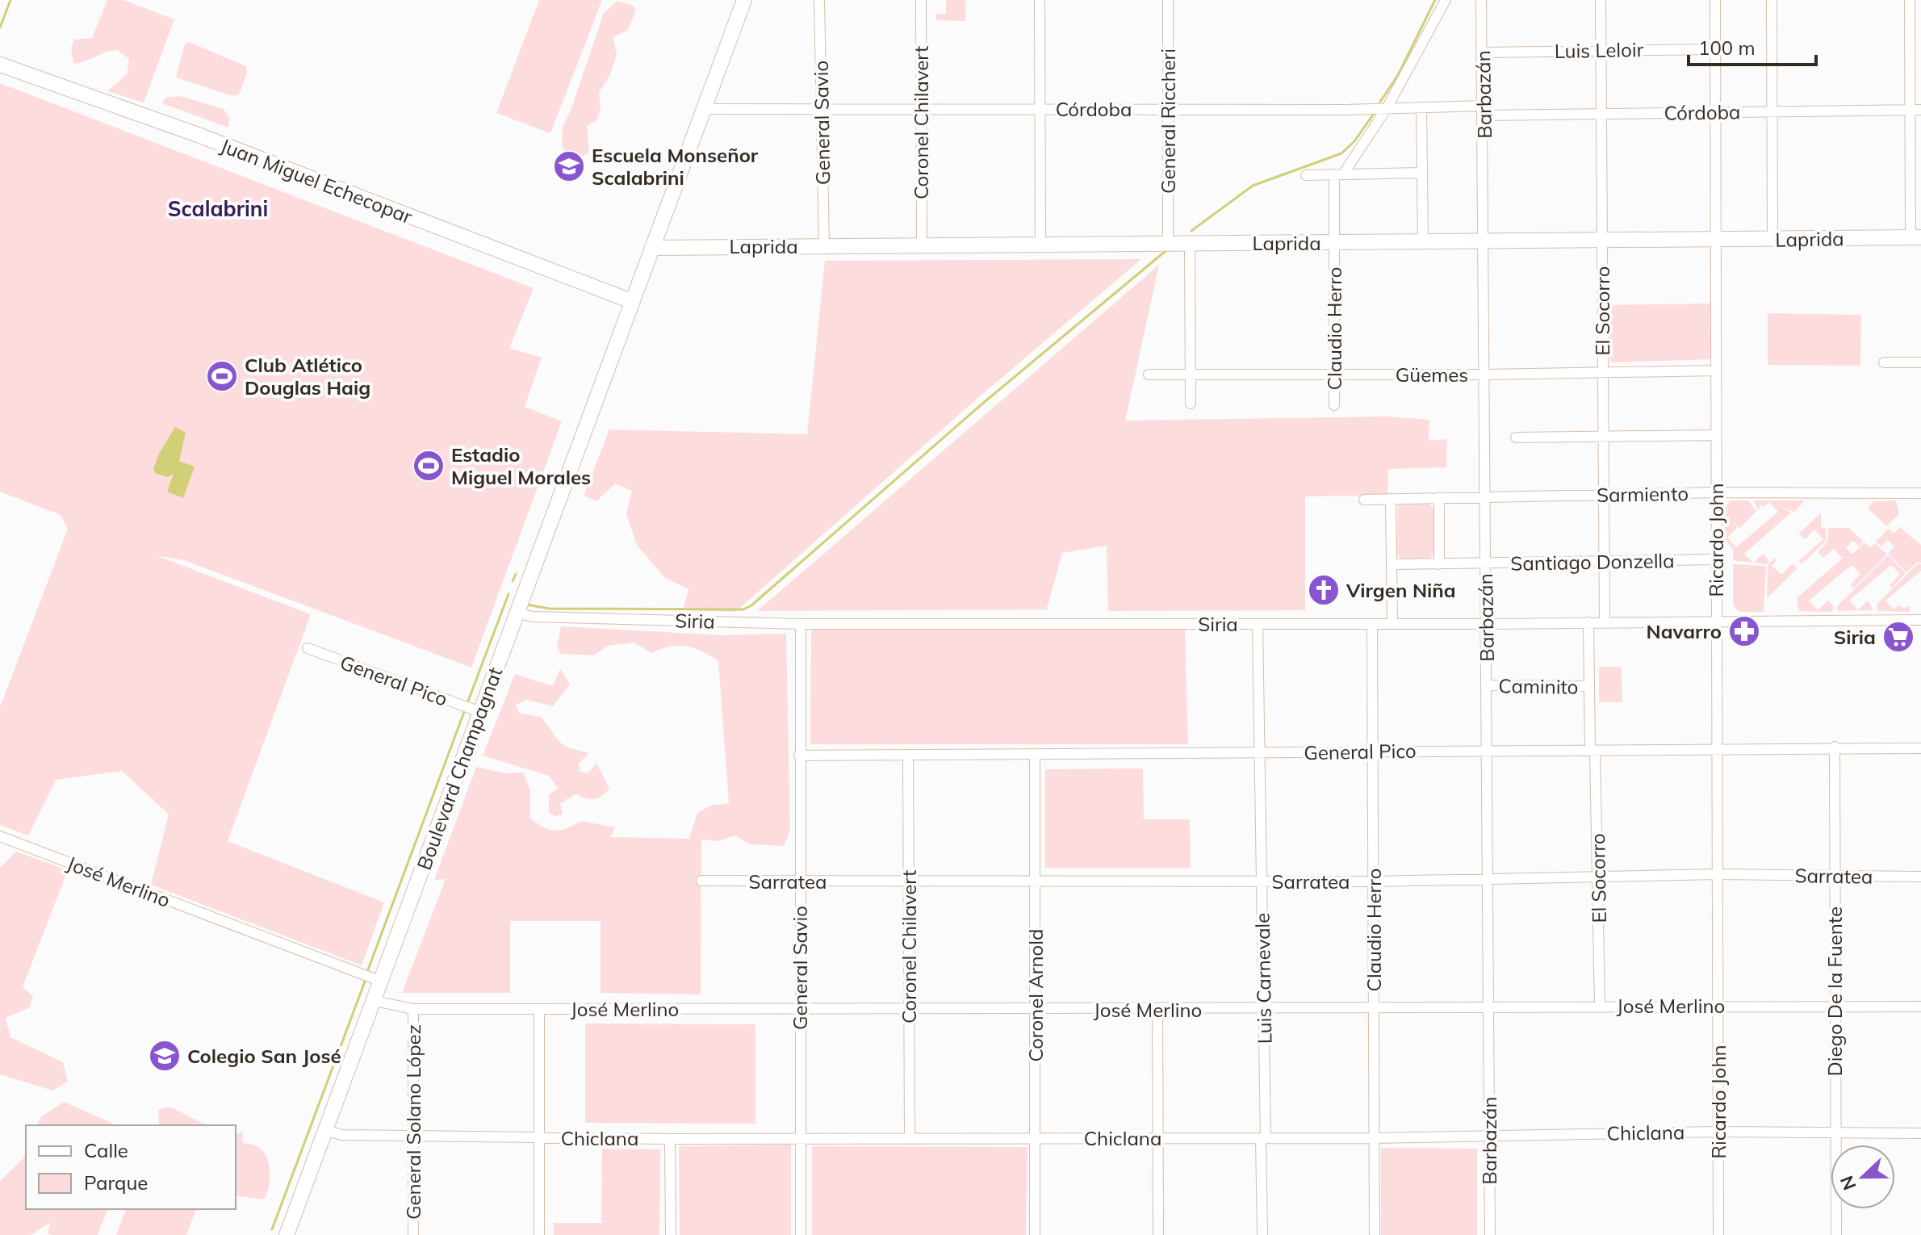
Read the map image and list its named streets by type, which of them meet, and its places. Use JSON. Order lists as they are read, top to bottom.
{
  "streets": {
    "street": [
      "Luis Leloir",
      "Barbazán",
      "Córdoba",
      "General Riccheri",
      "General Savio",
      "Coronel Chilavert",
      "Juan Miguel Echecopar",
      "Laprida",
      "El Socorro",
      "Claudio Herro",
      "Güemes",
      "Sarmiento",
      "Ricardo John",
      "Santiago Donzella",
      "Siria",
      "General Pico",
      "Caminito",
      "Boulevard Champagnat",
      "Sarratea",
      "José Merlino",
      "Luis Carnevale",
      "Diego De la Fuente",
      "Coronel Arnold",
      "General Solano López",
      "Chiclana"
    ]
  },
  "crossings": [
    ["Luis Leloir", "Barbazán"],
    ["Luis Leloir", "El Socorro"],
    ["Luis Leloir", "Ricardo John"],
    ["Barbazán", "Córdoba"],
    ["Barbazán", "Laprida"],
    ["Barbazán", "Güemes"],
    ["Barbazán", "Sarmiento"],
    ["Barbazán", "Santiago Donzella"],
    ["Barbazán", "Siria"],
    ["Barbazán", "General Pico"],
    ["Barbazán", "Caminito"],
    ["Barbazán", "Sarratea"],
    ["Barbazán", "José Merlino"],
    ["Barbazán", "Chiclana"],
    ["Córdoba", "General Riccheri"],
    ["Córdoba", "General Savio"],
    ["Córdoba", "Coronel Chilavert"],
    ["Córdoba", "El Socorro"],
    ["Córdoba", "Ricardo John"],
    ["Córdoba", "Boulevard Champagnat"],
    ["General Riccheri", "Laprida"],
    ["General Savio", "Laprida"],
    ["General Savio", "Siria"],
    ["General Savio", "General Pico"],
    ["General Savio", "Sarratea"],
    ["General Savio", "José Merlino"],
    ["General Savio", "Chiclana"],
    ["Coronel Chilavert", "Laprida"],
    ["Coronel Chilavert", "General Pico"],
    ["Coronel Chilavert", "Sarratea"],
    ["Coronel Chilavert", "José Merlino"],
    ["Coronel Chilavert", "Chiclana"],
    ["Juan Miguel Echecopar", "Boulevard Champagnat"],
    ["Laprida", "El Socorro"],
    ["Laprida", "Claudio Herro"],
    ["Laprida", "Ricardo John"],
    ["Laprida", "Boulevard Champagnat"],
    ["El Socorro", "Güemes"],
    ["El Socorro", "Sarmiento"],
    ["El Socorro", "Santiago Donzella"],
    ["El Socorro", "Siria"],
    ["El Socorro", "General Pico"],
    ["El Socorro", "Caminito"],
    ["El Socorro", "Sarratea"],
    ["El Socorro", "José Merlino"],
    ["Claudio Herro", "Güemes"],
    ["Claudio Herro", "Siria"],
    ["Claudio Herro", "General Pico"],
    ["Claudio Herro", "Sarratea"],
    ["Claudio Herro", "José Merlino"],
    ["Claudio Herro", "Chiclana"],
    ["Güemes", "Ricardo John"],
    ["Sarmiento", "Ricardo John"],
    ["Ricardo John", "Santiago Donzella"],
    ["Ricardo John", "Siria"],
    ["Ricardo John", "General Pico"],
    ["Ricardo John", "Sarratea"],
    ["Ricardo John", "José Merlino"],
    ["Ricardo John", "Chiclana"],
    ["Siria", "Boulevard Champagnat"],
    ["Siria", "Luis Carnevale"],
    ["General Pico", "Boulevard Champagnat"],
    ["General Pico", "Luis Carnevale"],
    ["General Pico", "Diego De la Fuente"],
    ["General Pico", "Coronel Arnold"],
    ["Boulevard Champagnat", "José Merlino"],
    ["Boulevard Champagnat", "Chiclana"],
    ["Sarratea", "Luis Carnevale"],
    ["Sarratea", "Diego De la Fuente"],
    ["Sarratea", "Coronel Arnold"],
    ["José Merlino", "Luis Carnevale"],
    ["José Merlino", "Diego De la Fuente"],
    ["José Merlino", "Coronel Arnold"],
    ["José Merlino", "General Solano López"],
    ["Luis Carnevale", "Chiclana"],
    ["Diego De la Fuente", "Chiclana"],
    ["Coronel Arnold", "Chiclana"],
    ["General Solano López", "Chiclana"]
  ],
  "districts": ["Scalabrini"],
  "places": {
    "school or university": ["Escuela Monseñor Scalabrini", "Colegio San José"],
    "sports": ["Club Atlético Douglas Haig", "Estadio Miguel Morales"],
    "church": ["Virgen Niña"],
    "pharmacy": ["Navarro"],
    "supermarket": ["Siria"]
  },
  "legend": ["Calle", "Parque"],
  "scale_bar": "100 m",
  "north": "left"
}
